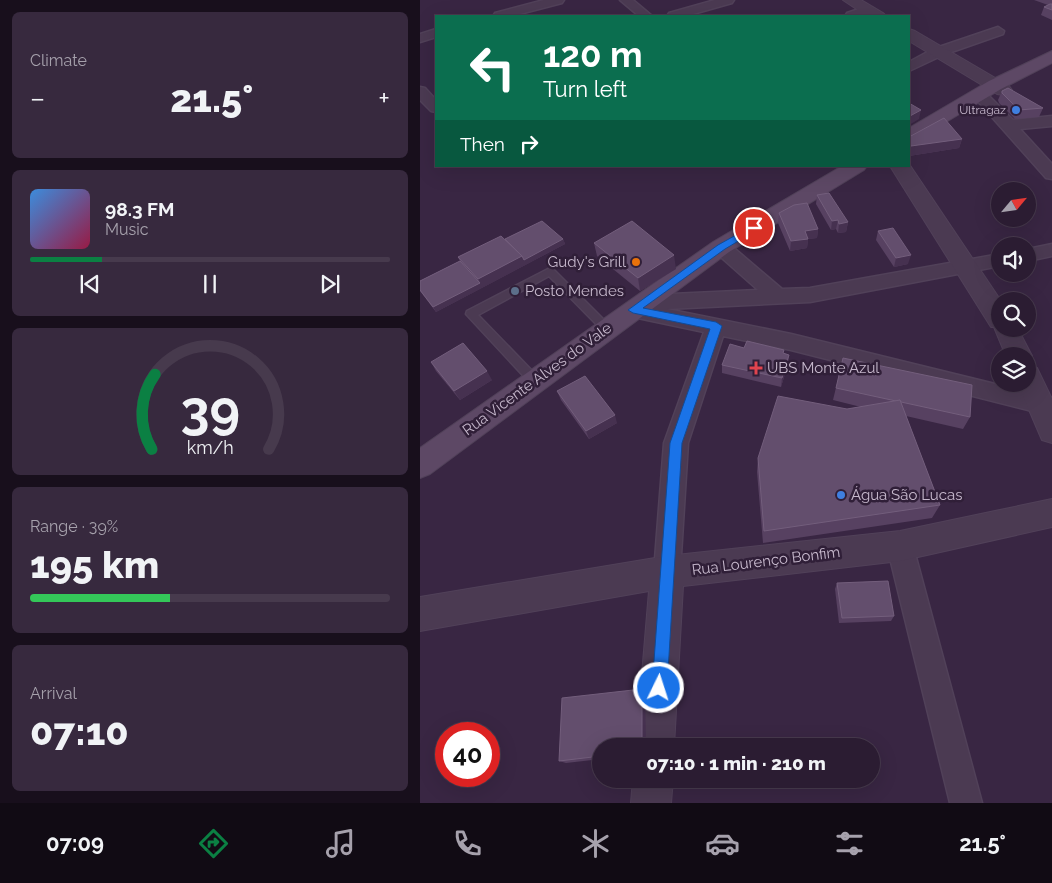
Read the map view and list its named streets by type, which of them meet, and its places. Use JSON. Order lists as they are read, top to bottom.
{
  "streets": {
    "main road": ["Rua Vicente Alves do Vale"],
    "street": ["Rua Lourenço Bonfim"]
  },
  "places": {
    "other": [
      "Ultragaz",
      "Gudy's Grill",
      "Posto Mendes",
      "Água São Lucas"
    ],
    "health": ["UBS Monte Azul"]
  },
  "north": "top right",
  "page": {
    "tile": [
      "Climate",
      ["Range · 39%", "195 km"],
      ["Arrival", "07:10"]
    ],
    "turn": ["120 m", "Turn left"],
    "heat": ["−", "21.5°", "+"],
    "then": "Then",
    "song": ["98.3 FM", "Music"],
    "limit": "40",
    "trip": "07:10 · 1 min · 210 m",
    "tabs": ["07:09", "21.5°"],
    "gauge": ["39", "km/h"]
  }
}
